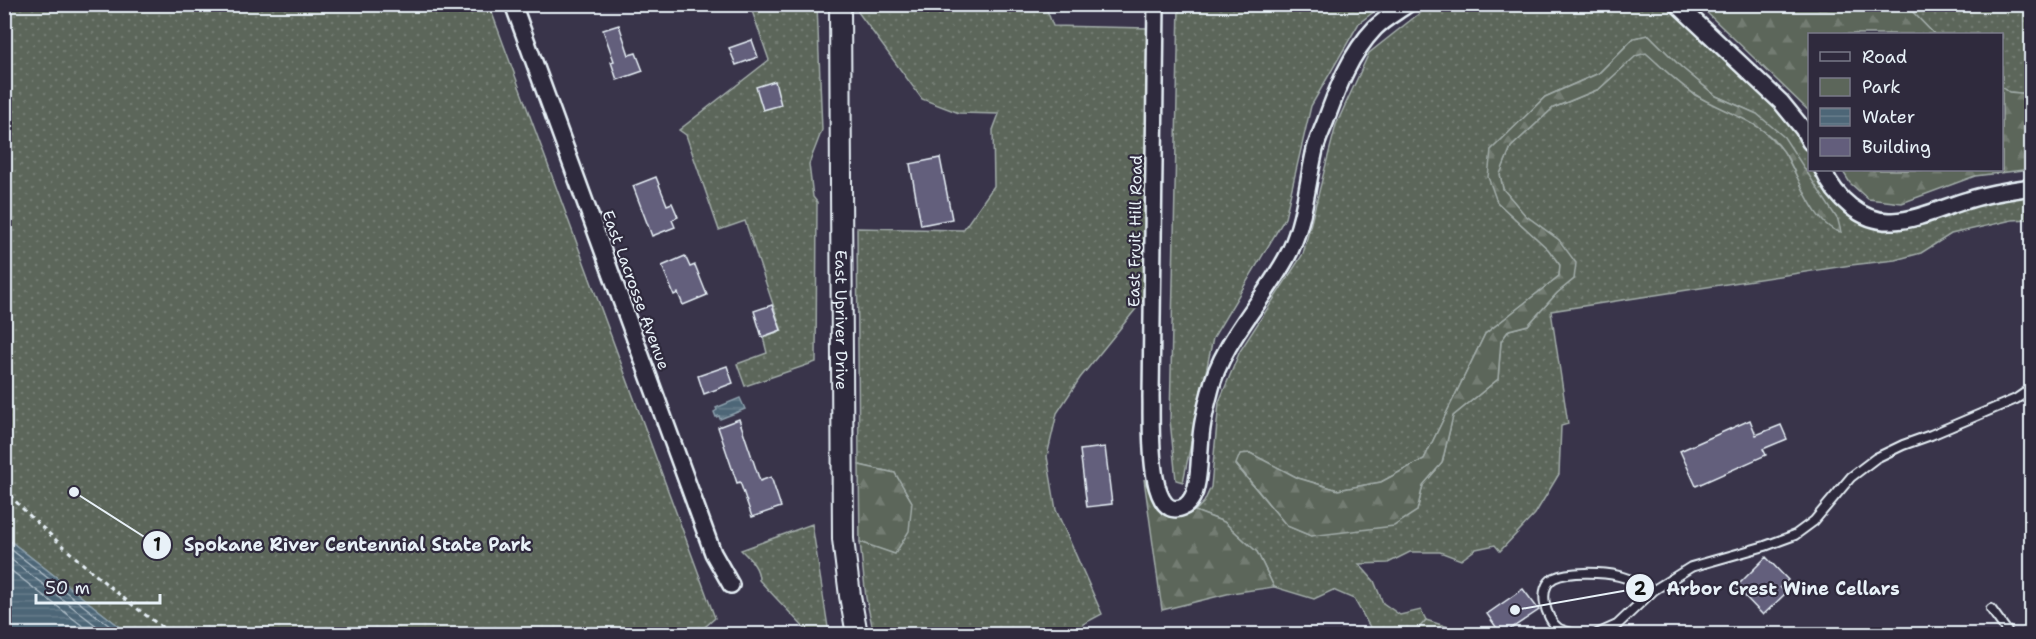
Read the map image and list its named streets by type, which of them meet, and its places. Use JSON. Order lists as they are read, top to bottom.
{
  "streets": {
    "street": ["East Fruit Hill Road", "East Lacrosse Avenue", "East Upriver Drive"]
  },
  "places": ["Spokane River Centennial State Park", "Arbor Crest Wine Cellars"],
  "legend": [
    "Road",
    "Park",
    "Water",
    "Building"
  ],
  "scale_bar": "50 m"
}
